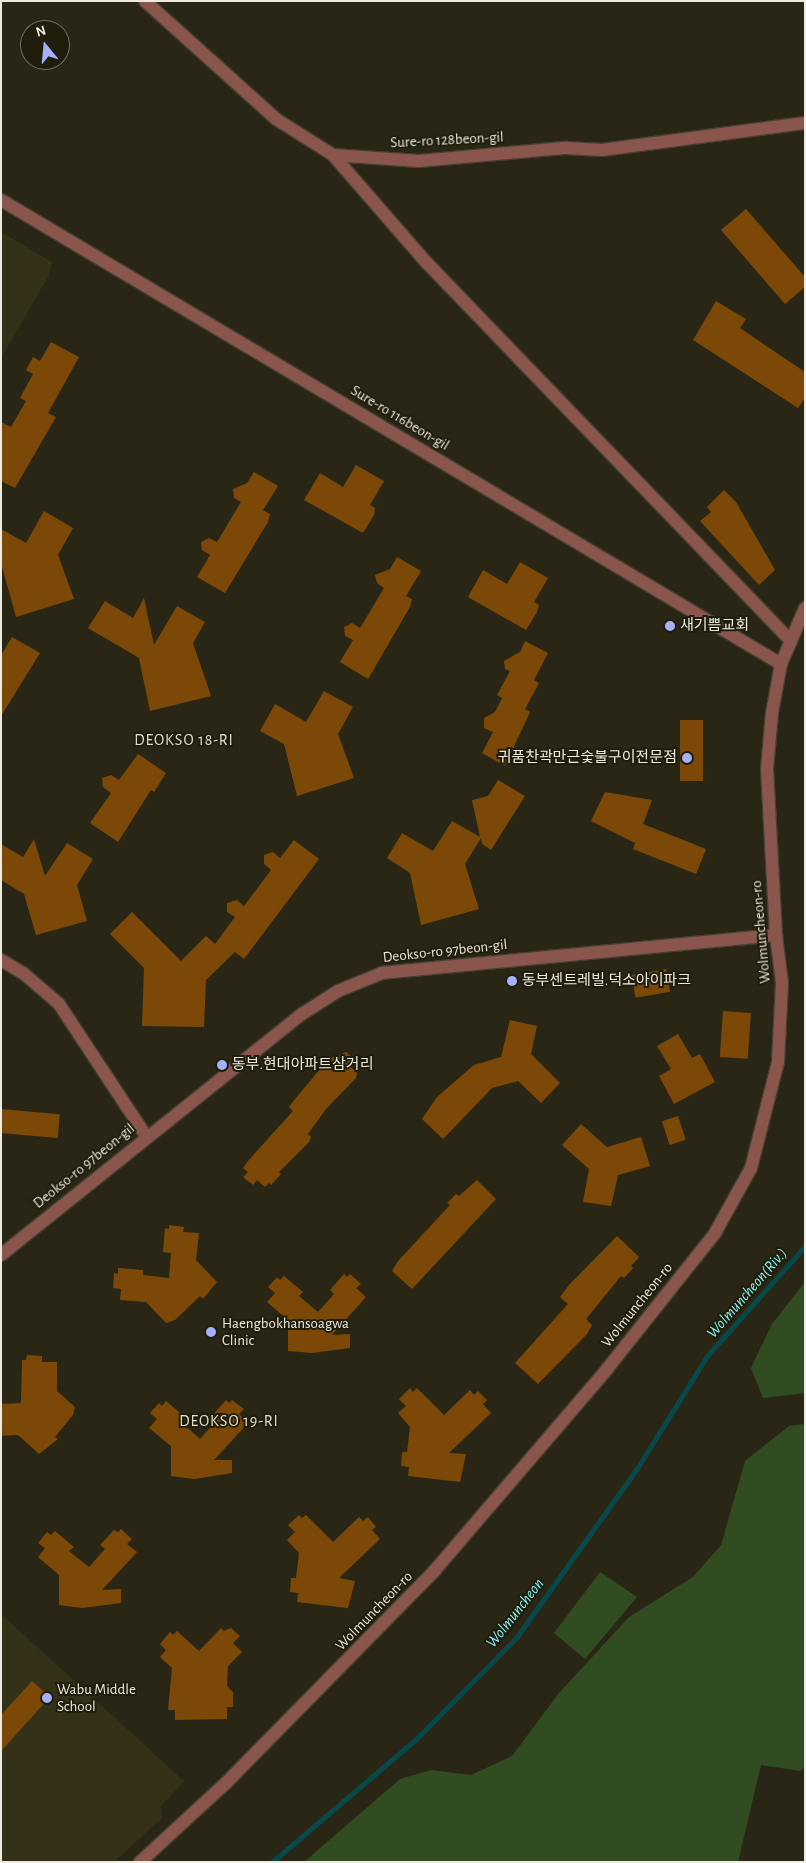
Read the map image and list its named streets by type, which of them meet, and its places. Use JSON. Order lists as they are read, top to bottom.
{
  "streets": {
    "street": [
      "Sure-ro 128beon-gil",
      "Sure-ro 116beon-gil",
      "Wolmuncheon-ro",
      "Deokso-ro 97beon-gil"
    ]
  },
  "crossings": [
    ["Sure-ro 116beon-gil", "Wolmuncheon-ro"],
    ["Wolmuncheon-ro", "Deokso-ro 97beon-gil"]
  ],
  "districts": ["DEOKSO 18-RI", "DEOKSO 19-RI"],
  "water": ["Wolmuncheon(Riv.)", "Wolmuncheon"],
  "places": [
    "새기쁨교회",
    "귀품찬곽만근숯불구이전문점",
    "동부센트레빌.덕소아이파크",
    "동부.현대아파트삼거리",
    "Haengbokhansoagwa Clinic",
    "Wabu Middle School"
  ],
  "north": "top"
}
